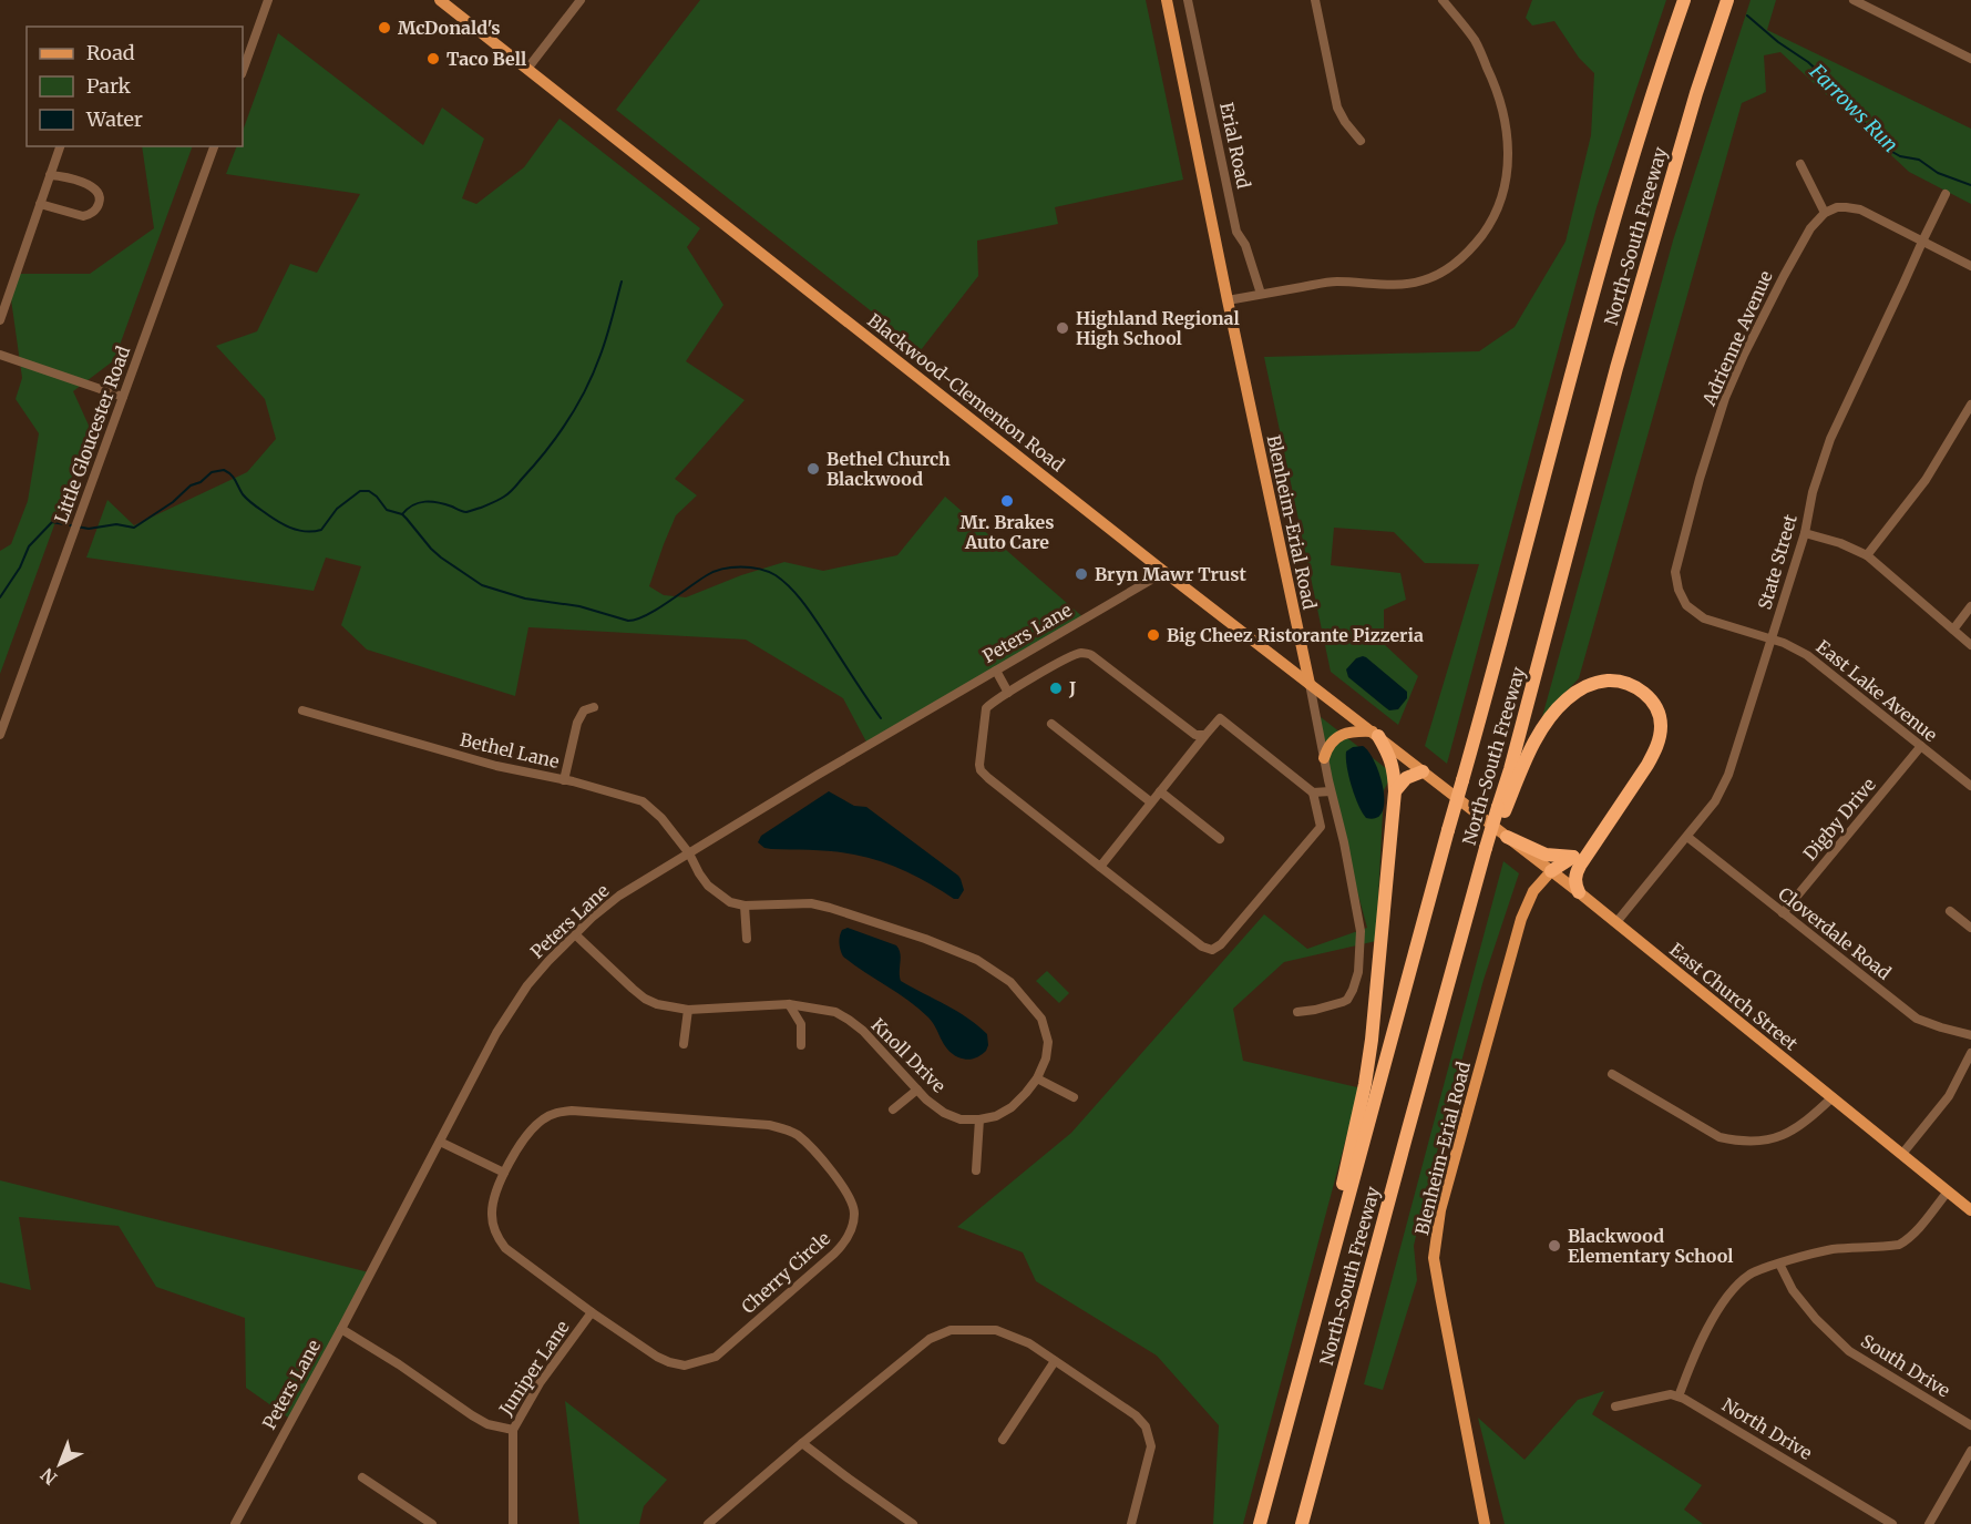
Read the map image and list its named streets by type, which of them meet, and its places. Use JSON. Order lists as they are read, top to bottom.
{
  "streets": {
    "highway": ["North-South Freeway"],
    "main road": ["Blackwood-Clementon Road", "Blenheim-Erial Road", "East Church Street"],
    "street": [
      "Erial Road",
      "Adrienne Avenue",
      "Little Gloucester Road",
      "State Street",
      "Peters Lane",
      "East Lake Avenue",
      "Bethel Lane",
      "Digby Drive",
      "Cloverdale Road",
      "Knoll Drive",
      "Cherry Circle",
      "South Drive",
      "Juniper Lane",
      "North Drive"
    ]
  },
  "crossings": [
    ["Adrienne Avenue", "East Lake Avenue"],
    ["Blackwood-Clementon Road", "Blenheim-Erial Road"],
    ["Blackwood-Clementon Road", "Peters Lane"],
    ["Blackwood-Clementon Road", "East Church Street"],
    ["Blenheim-Erial Road", "East Church Street"],
    ["State Street", "East Lake Avenue"],
    ["State Street", "Cloverdale Road"],
    ["State Street", "East Church Street"],
    ["Peters Lane", "Bethel Lane"],
    ["Peters Lane", "Knoll Drive"],
    ["East Lake Avenue", "Digby Drive"],
    ["Bethel Lane", "Knoll Drive"],
    ["Digby Drive", "Cloverdale Road"],
    ["Cherry Circle", "Juniper Lane"]
  ],
  "water": ["Farrows Run"],
  "places": [
    "McDonald's",
    "Taco Bell",
    "Highland Regional High School",
    "Bethel Church Blackwood",
    "Mr. Brakes Auto Care",
    "Bryn Mawr Trust",
    "Big Cheez Ristorante Pizzeria",
    "J",
    "Blackwood Elementary School"
  ],
  "legend": ["Road", "Park", "Water"],
  "north": "bottom left"
}
